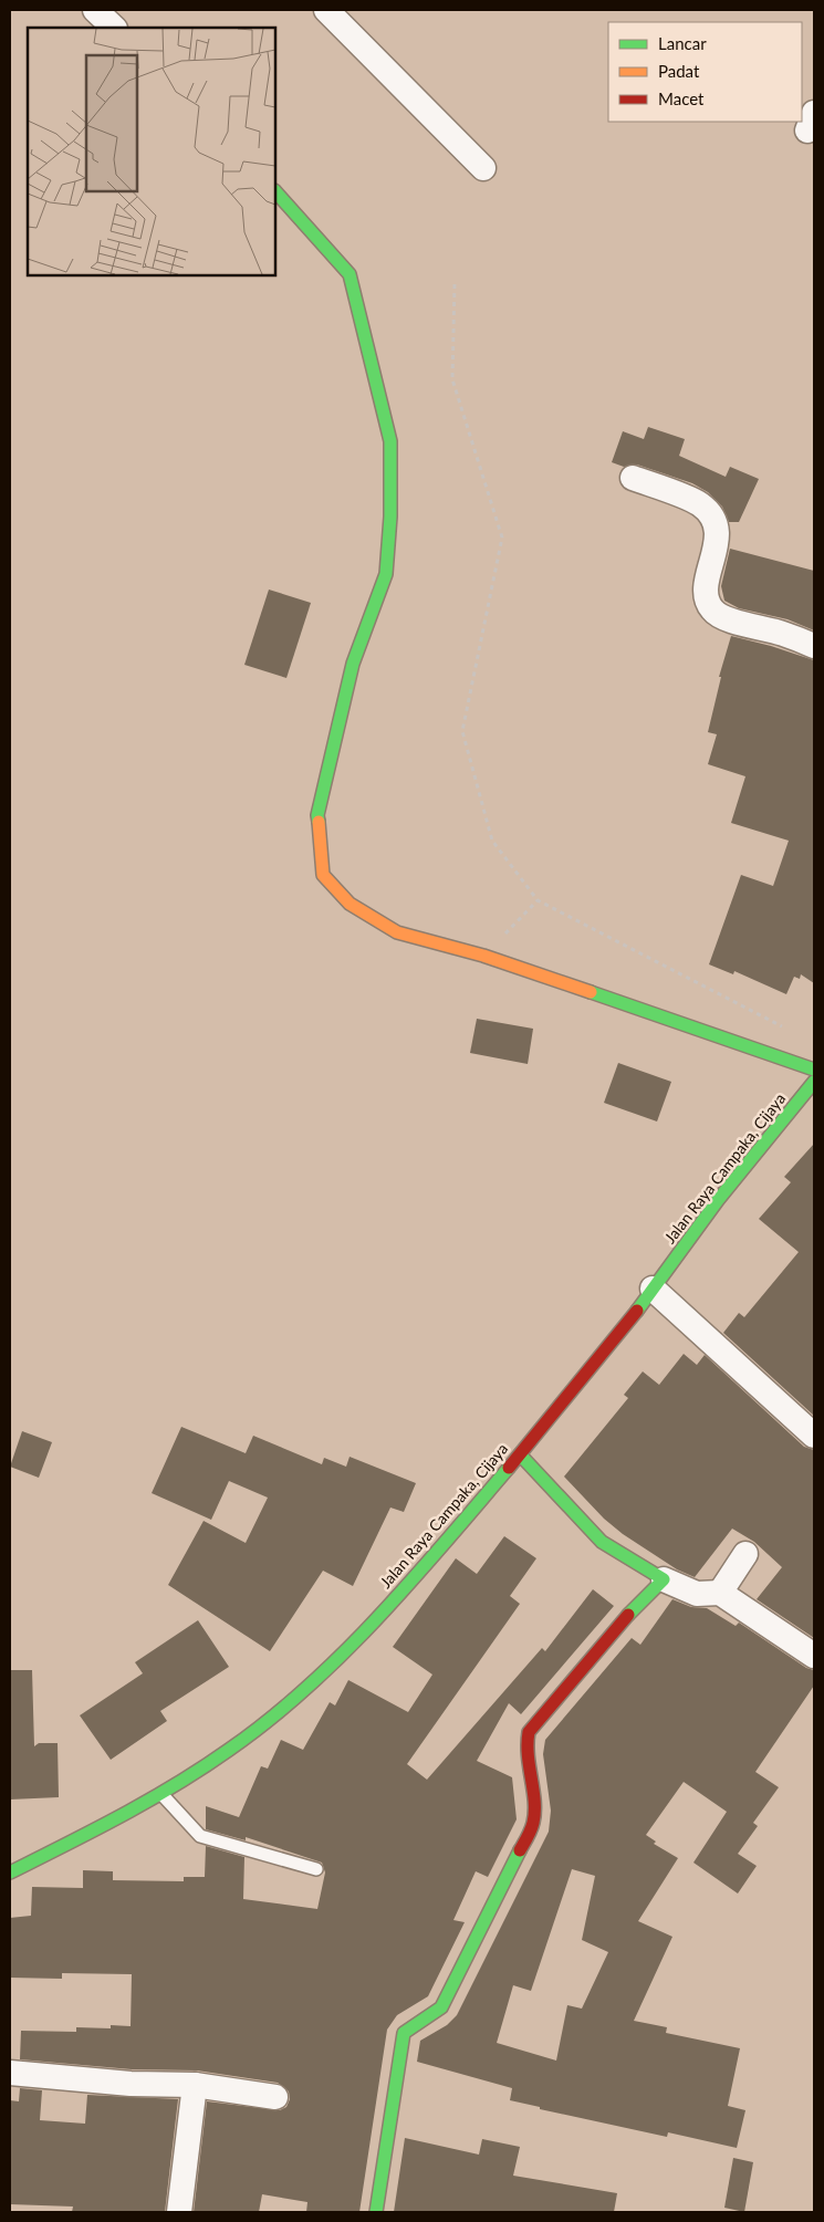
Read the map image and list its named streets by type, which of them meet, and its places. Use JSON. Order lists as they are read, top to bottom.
{
  "streets": {
    "street": ["Jalan Raya Campaka, Cijaya"]
  },
  "legend": ["Lancar", "Padat", "Macet"]
}
